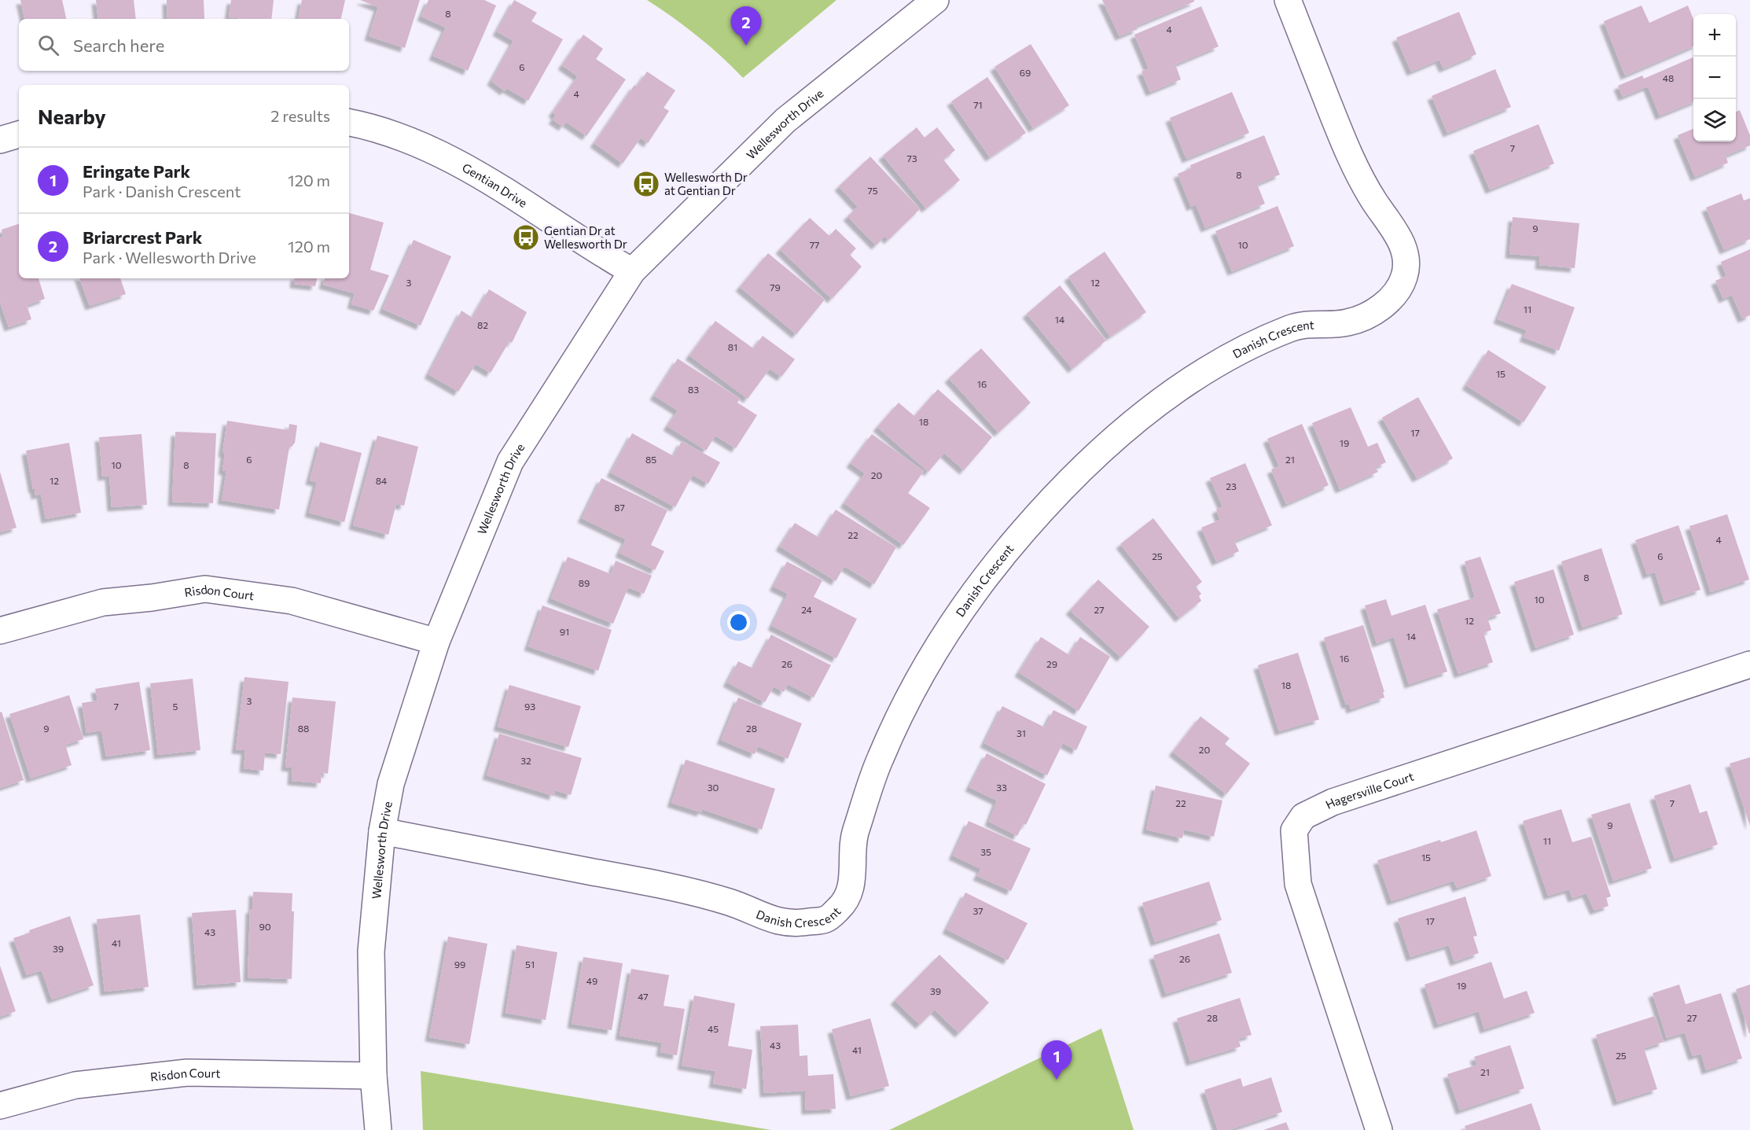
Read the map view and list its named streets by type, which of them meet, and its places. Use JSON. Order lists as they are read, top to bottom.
{
  "streets": {
    "street": [
      "Wellesworth Drive",
      "Gentian Drive",
      "Danish Crescent",
      "Risdon Court",
      "Hagersville Court"
    ]
  },
  "crossings": [
    ["Wellesworth Drive", "Gentian Drive"],
    ["Wellesworth Drive", "Danish Crescent"],
    ["Wellesworth Drive", "Risdon Court"]
  ],
  "places": {
    "bus stop": ["Wellesworth Dr at Gentian Dr", "Gentian Dr at Wellesworth Dr"]
  },
  "house_numbers": [
    "8",
    "4",
    "6",
    "69",
    "48",
    "4",
    "71",
    "7",
    "73",
    "8",
    "75",
    "9",
    "77",
    "10",
    "3",
    "12",
    "79",
    "11",
    "14",
    "82",
    "81",
    "15",
    "16",
    "83",
    "18",
    "17",
    "19",
    "6",
    "85",
    "21",
    "10",
    "8",
    "20",
    "12",
    "84",
    "23",
    "87",
    "22",
    "4",
    "25",
    "6",
    "8",
    "89",
    "10",
    "24",
    "27",
    "12",
    "91",
    "14",
    "16",
    "26",
    "29",
    "18",
    "3",
    "7",
    "5",
    "93",
    "9",
    "88",
    "28",
    "31",
    "20",
    "32",
    "30",
    "33",
    "22",
    "7",
    "9",
    "11",
    "35",
    "15",
    "37",
    "17",
    "90",
    "43",
    "41",
    "39",
    "26",
    "99",
    "51",
    "49",
    "19",
    "39",
    "47",
    "28",
    "27",
    "45",
    "43",
    "41",
    "25",
    "21"
  ],
  "page": {
    "pins": ["2", "1"],
    "map_buttons": ["+", "−"],
    "search": "Search here",
    "heading": ["Nearby", "2 results"],
    "list": [
      {
        "mark": "1",
        "name": "Eringate Park",
        "note": "Park · Danish Crescent",
        "value": "120 m"
      },
      {
        "mark": "2",
        "name": "Briarcrest Park",
        "note": "Park · Wellesworth Drive",
        "value": "120 m"
      }
    ]
  }
}
